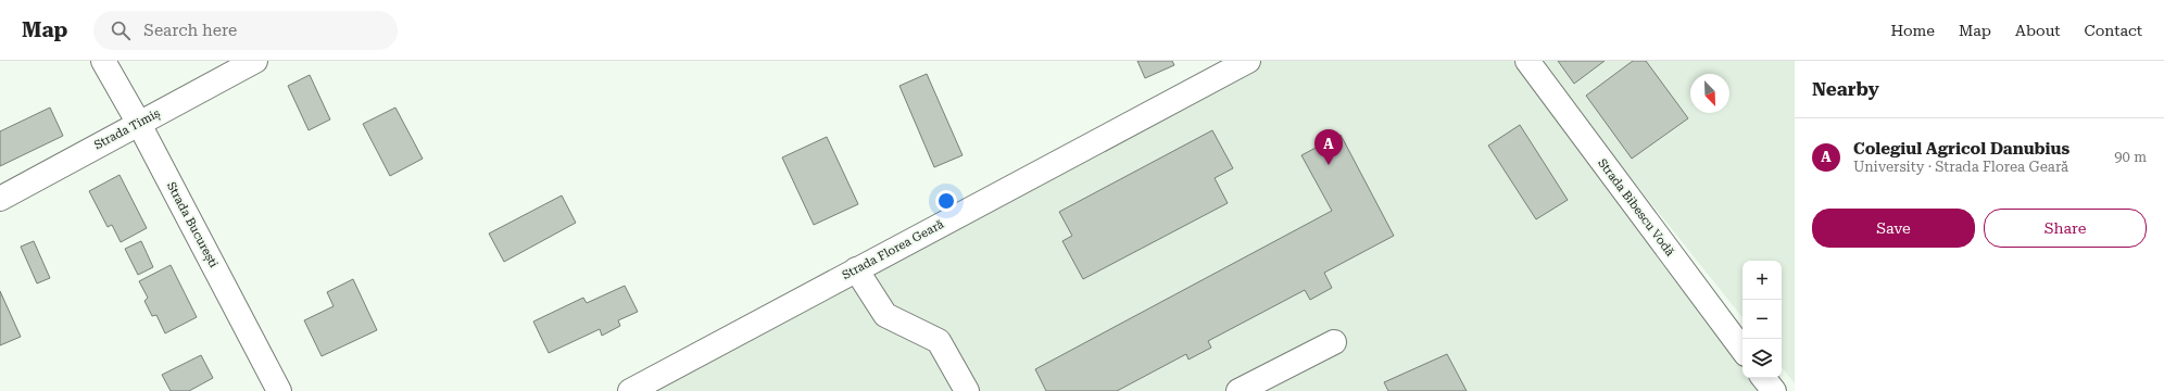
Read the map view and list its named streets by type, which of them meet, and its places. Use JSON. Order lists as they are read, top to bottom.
{
  "streets": {
    "street": [
      "Strada Timiș",
      "Strada Bibescu Vodă",
      "Strada București",
      "Strada Florea Geară"
    ]
  },
  "crossings": [
    ["Strada Timiș", "Strada București"]
  ],
  "north": "bottom right",
  "page": {
    "header": "Map",
    "search": "Search here",
    "nav": [
      "Home",
      "Map",
      "About",
      "Contact"
    ],
    "heading": "Nearby",
    "list": [
      {
        "mark": "A",
        "name": "Colegiul Agricol Danubius",
        "note": "University · Strada Florea Geară",
        "value": "90 m"
      }
    ],
    "pins": "A",
    "buttons": ["Save", "Share"],
    "map_buttons": ["+", "−"]
  }
}
